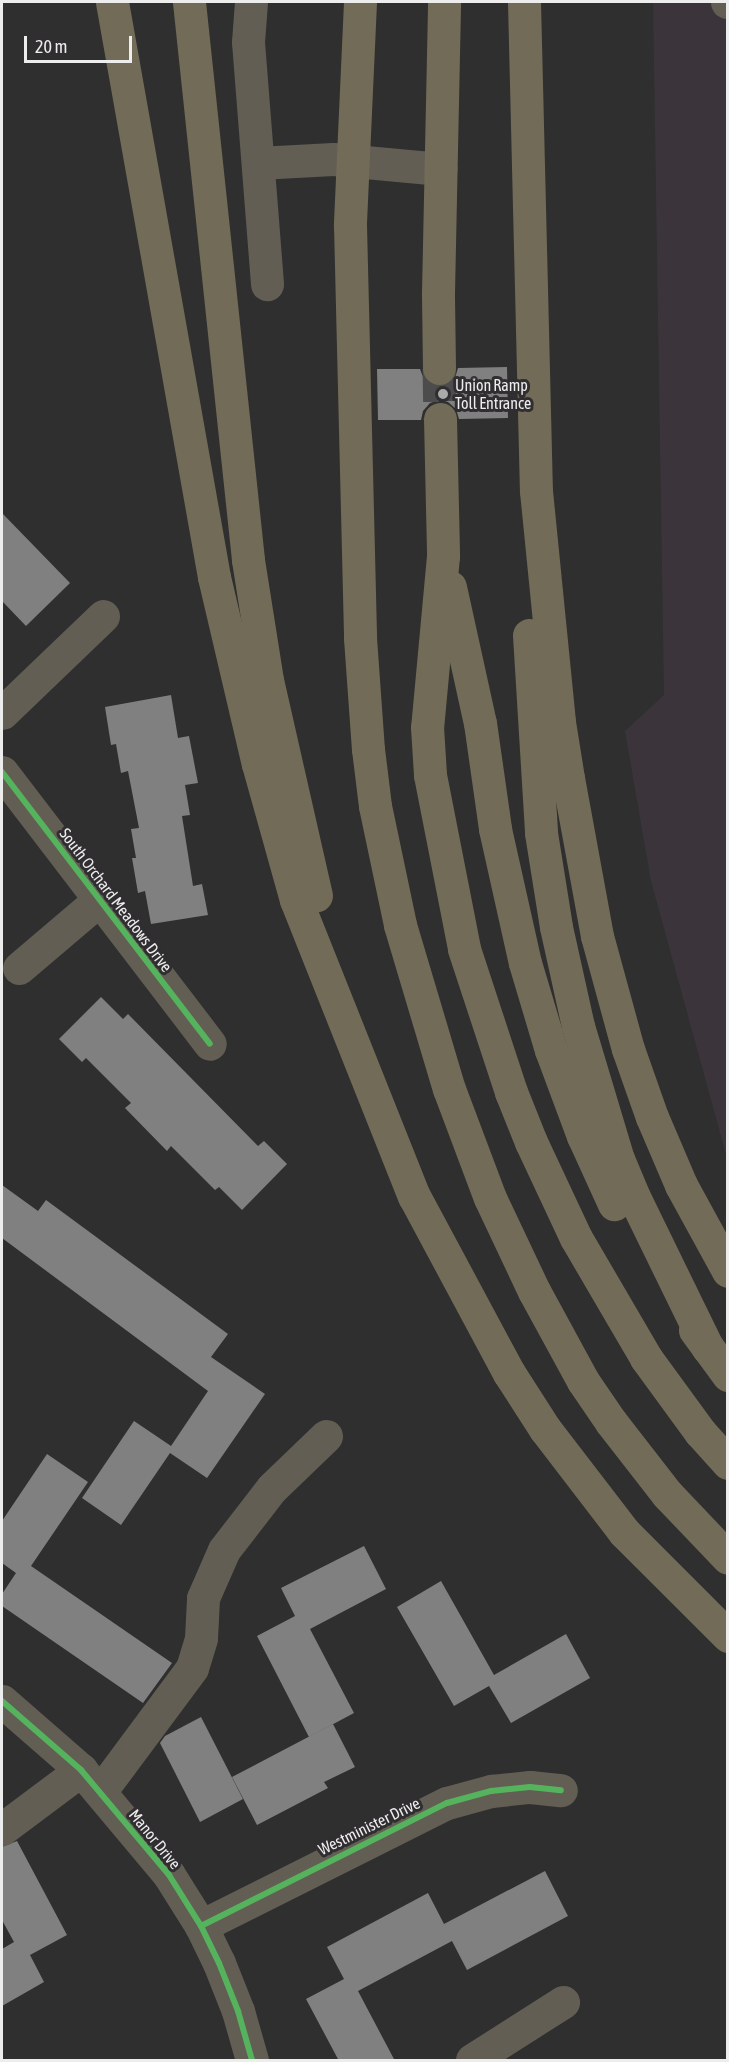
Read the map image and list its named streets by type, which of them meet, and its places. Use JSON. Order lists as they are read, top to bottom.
{
  "streets": {
    "street": ["South Orchard Meadows Drive", "Westminister Drive", "Manor Drive"]
  },
  "crossings": [
    ["Westminister Drive", "Manor Drive"]
  ],
  "places": ["Union Ramp Toll Entrance"],
  "scale_bar": "20 m"
}
